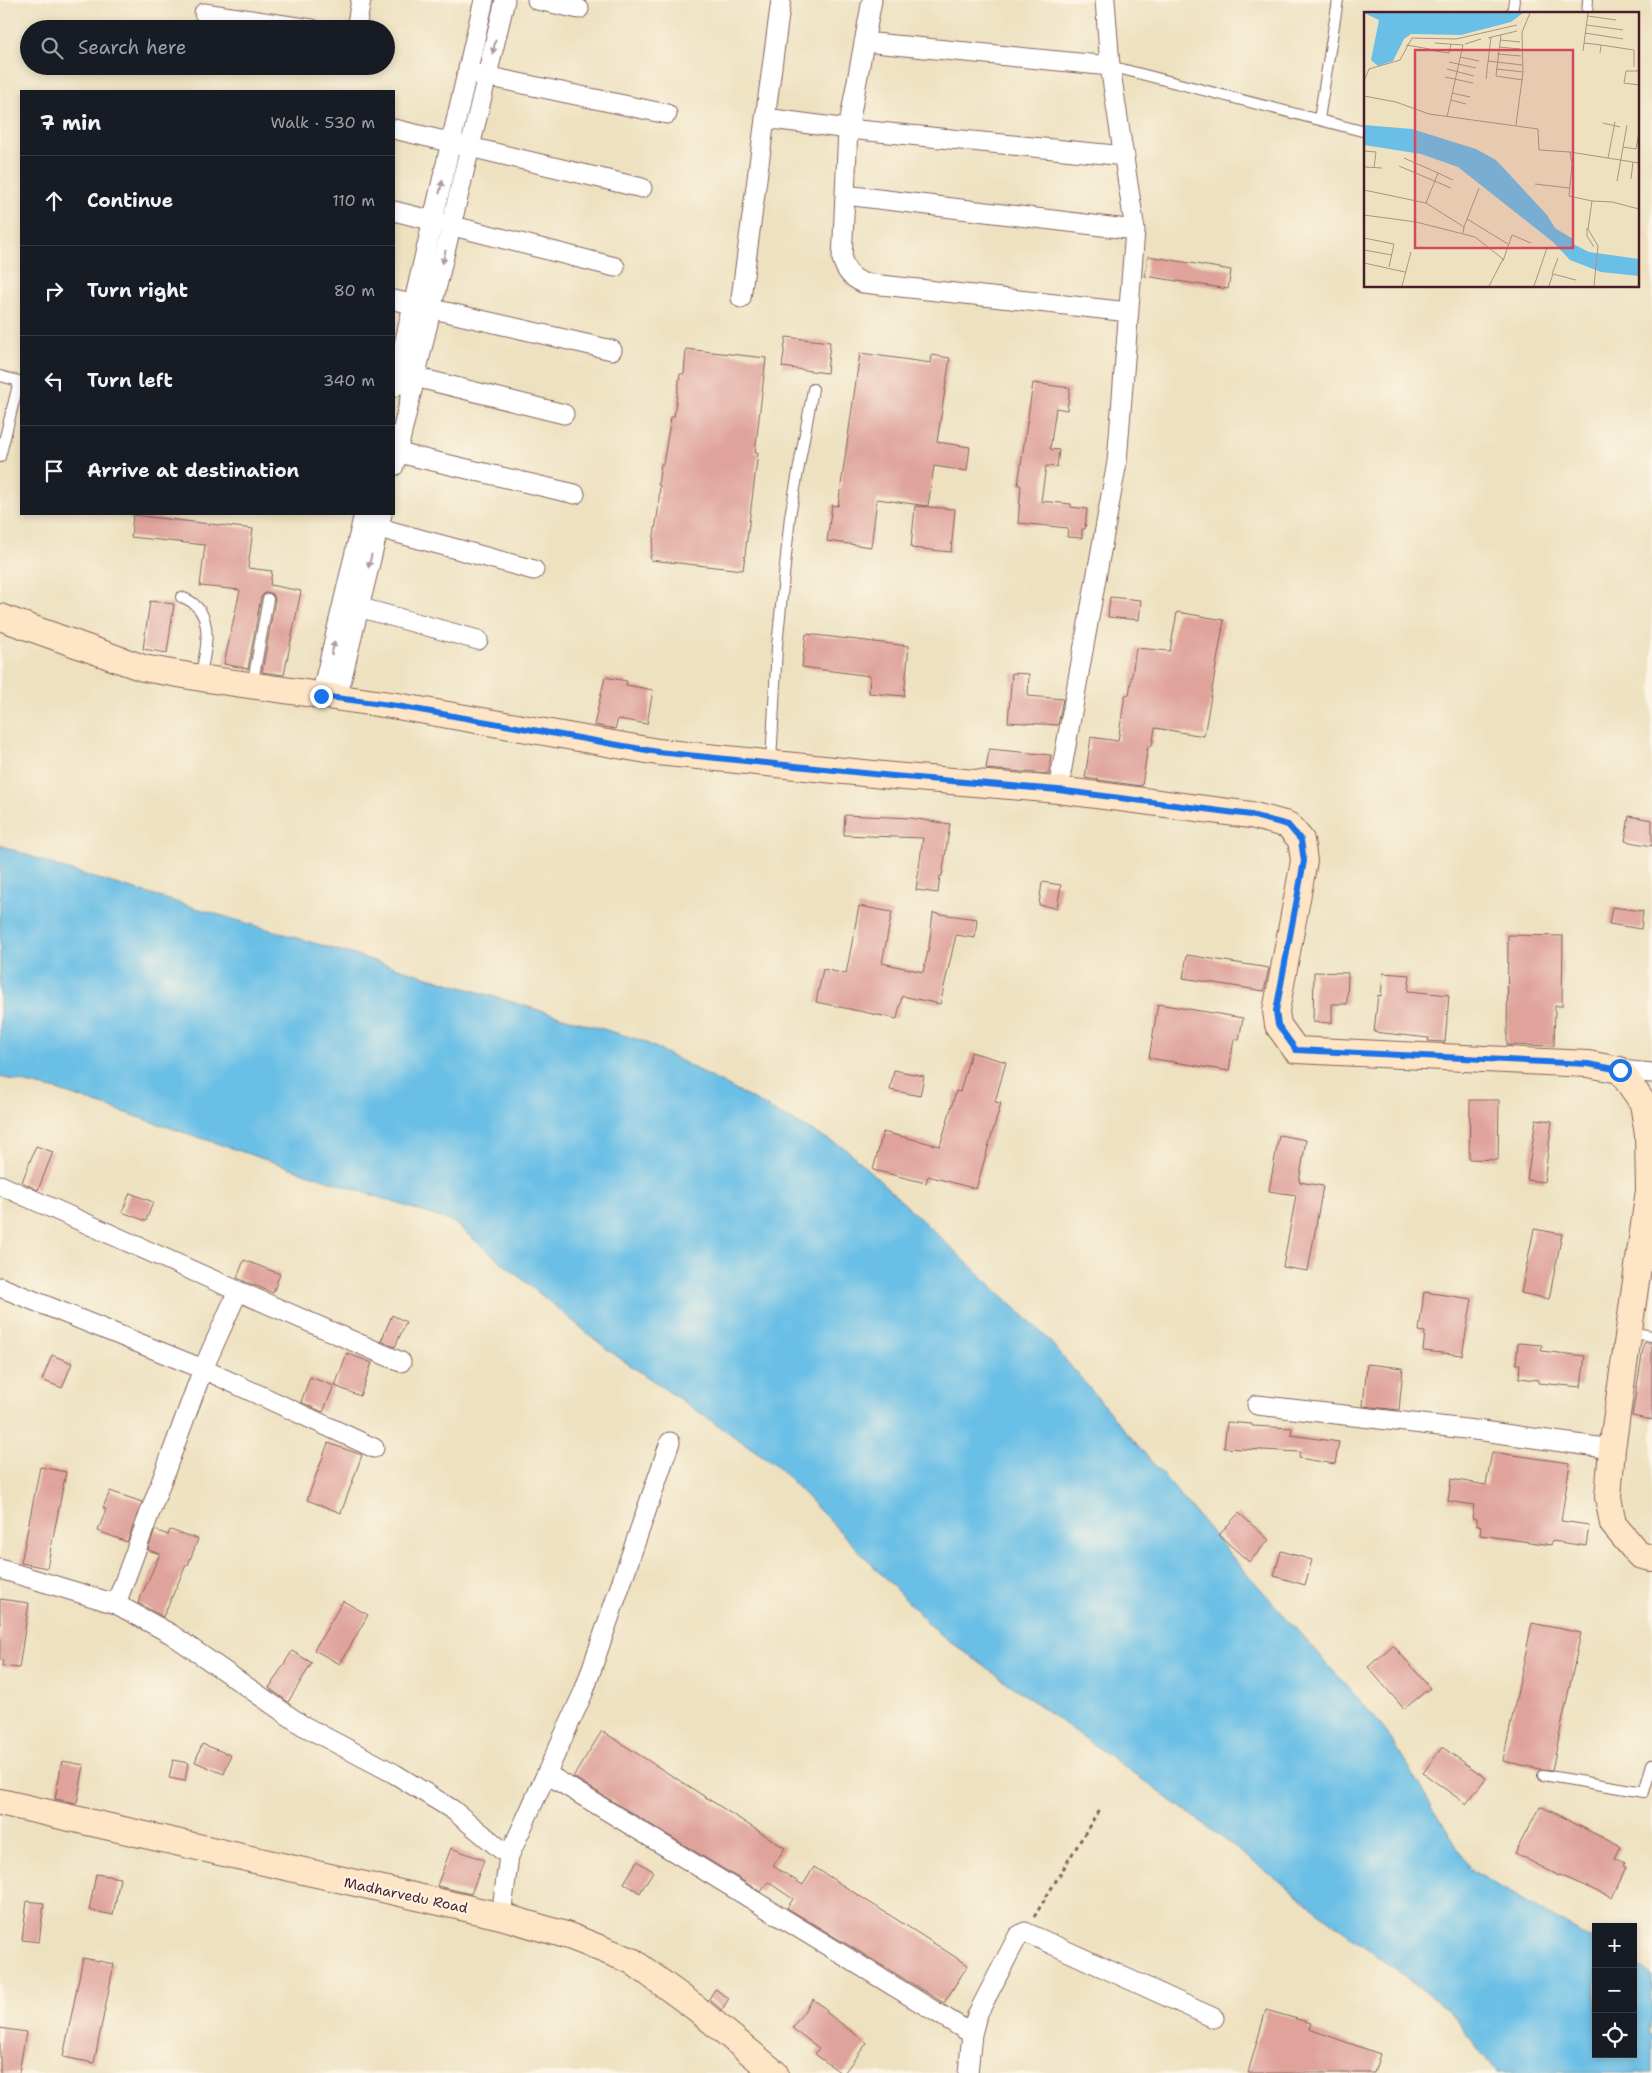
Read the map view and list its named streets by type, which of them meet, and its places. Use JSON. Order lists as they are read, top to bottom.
{
  "streets": {
    "main road": ["Madharvedu Road"]
  },
  "page": {
    "search": "Search here",
    "heading": ["7 min", "Walk · 530 m"],
    "list": [
      ["Continue", "110 m"],
      ["Turn right", "80 m"],
      ["Turn left", "340 m"],
      "Arrive at destination"
    ],
    "map_buttons": ["+", "−"]
  }
}
